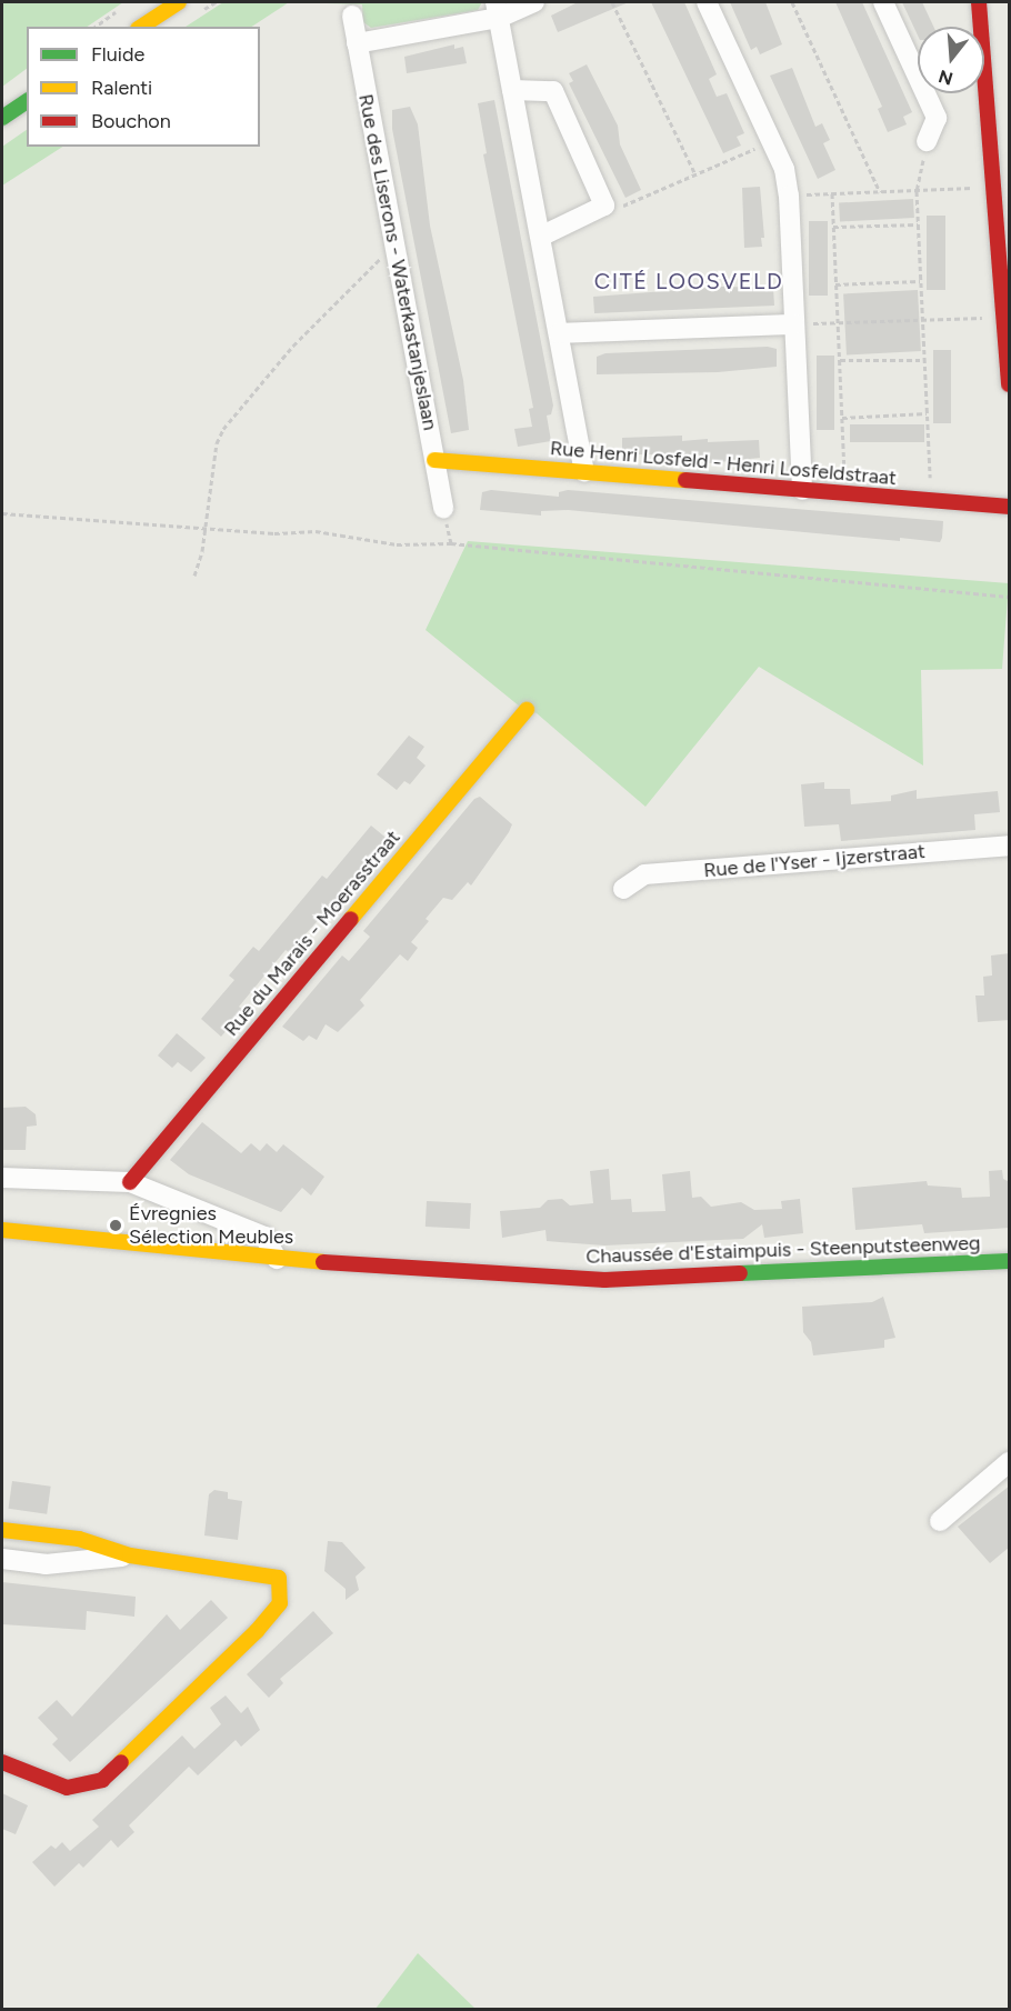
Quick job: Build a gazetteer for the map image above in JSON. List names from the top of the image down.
{
  "streets": {
    "main road": ["Rue Henri Losfeld - Henri Losfeldstraat", "Rue du Marais - Moerasstraat", "Chaussée d'Estaimpuis - Steenputsteenweg"],
    "street": ["Rue des Liserons - Waterkastanjeslaan", "Rue de l'Yser - Ijzerstraat"]
  },
  "crossings": [
    ["Rue des Liserons - Waterkastanjeslaan", "Rue Henri Losfeld - Henri Losfeldstraat"]
  ],
  "districts": ["CITÉ LOOSVELD"],
  "places": ["Évregnies Sélection Meubles"],
  "legend": ["Fluide", "Ralenti", "Bouchon"],
  "north": "bottom"
}
